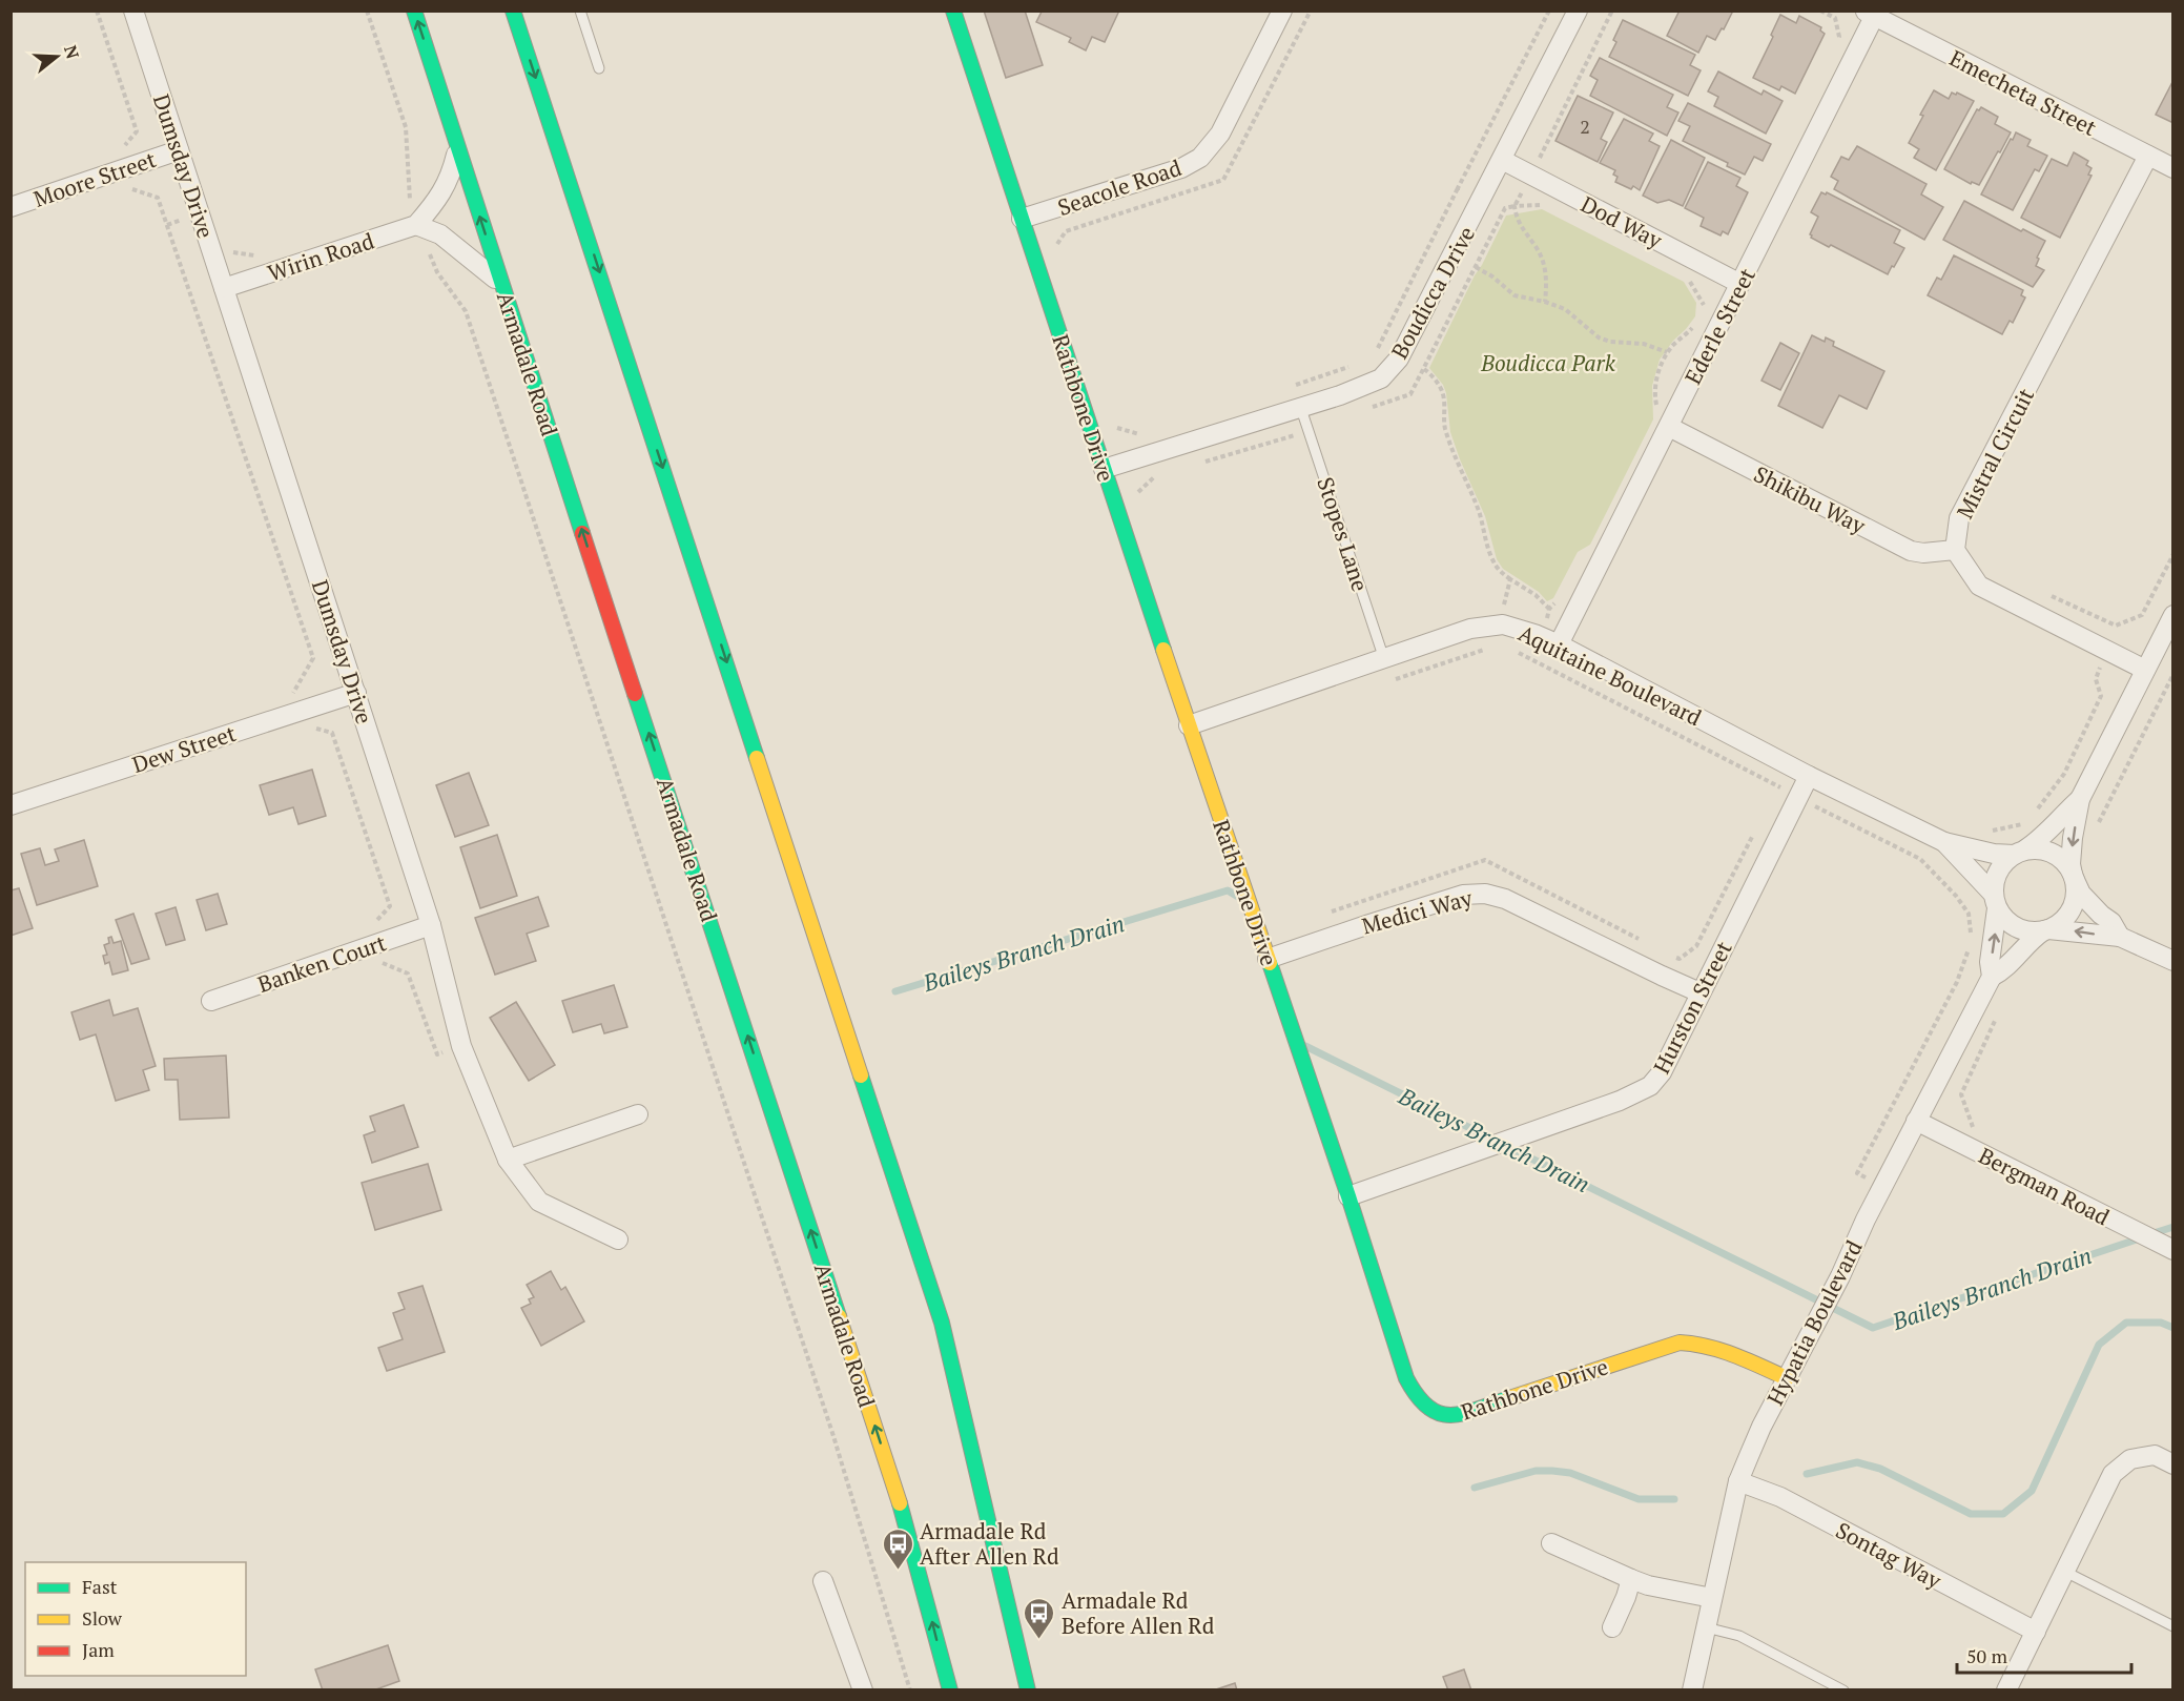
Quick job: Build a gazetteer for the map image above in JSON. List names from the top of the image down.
{
  "streets": {
    "main road": ["Armadale Road", "Rathbone Drive"],
    "street": [
      "Emecheta Street",
      "Dumsday Drive",
      "Moore Street",
      "Seacole Road",
      "Dod Way",
      "Wirin Road",
      "Boudicca Drive",
      "Ederle Street",
      "Mistral Circuit",
      "Shikibu Way",
      "Aquitaine Boulevard",
      "Dew Street",
      "Medici Way",
      "Banken Court",
      "Hurston Street",
      "Bergman Road",
      "Hypatia Boulevard",
      "Sontag Way"
    ],
    "lane": ["Stopes Lane"]
  },
  "crossings": [
    ["Emecheta Street", "Ederle Street"],
    ["Emecheta Street", "Mistral Circuit"],
    ["Dumsday Drive", "Moore Street"],
    ["Dumsday Drive", "Wirin Road"],
    ["Dumsday Drive", "Dew Street"],
    ["Dumsday Drive", "Banken Court"],
    ["Seacole Road", "Rathbone Drive"],
    ["Dod Way", "Boudicca Drive"],
    ["Dod Way", "Ederle Street"],
    ["Boudicca Drive", "Rathbone Drive"],
    ["Boudicca Drive", "Stopes Lane"],
    ["Ederle Street", "Shikibu Way"],
    ["Ederle Street", "Aquitaine Boulevard"],
    ["Rathbone Drive", "Aquitaine Boulevard"],
    ["Rathbone Drive", "Medici Way"],
    ["Rathbone Drive", "Hurston Street"],
    ["Rathbone Drive", "Hypatia Boulevard"],
    ["Mistral Circuit", "Shikibu Way"],
    ["Stopes Lane", "Aquitaine Boulevard"],
    ["Aquitaine Boulevard", "Hurston Street"],
    ["Medici Way", "Hurston Street"],
    ["Bergman Road", "Hypatia Boulevard"],
    ["Hypatia Boulevard", "Sontag Way"]
  ],
  "water": ["Baileys Branch Drain"],
  "parks": ["Boudicca Park"],
  "places": {
    "bus stop": ["Armadale Rd After Allen Rd", "Armadale Rd Before Allen Rd"]
  },
  "house_numbers": ["2"],
  "legend": ["Fast", "Slow", "Jam"],
  "scale_bar": "50 m",
  "north": "right"
}
